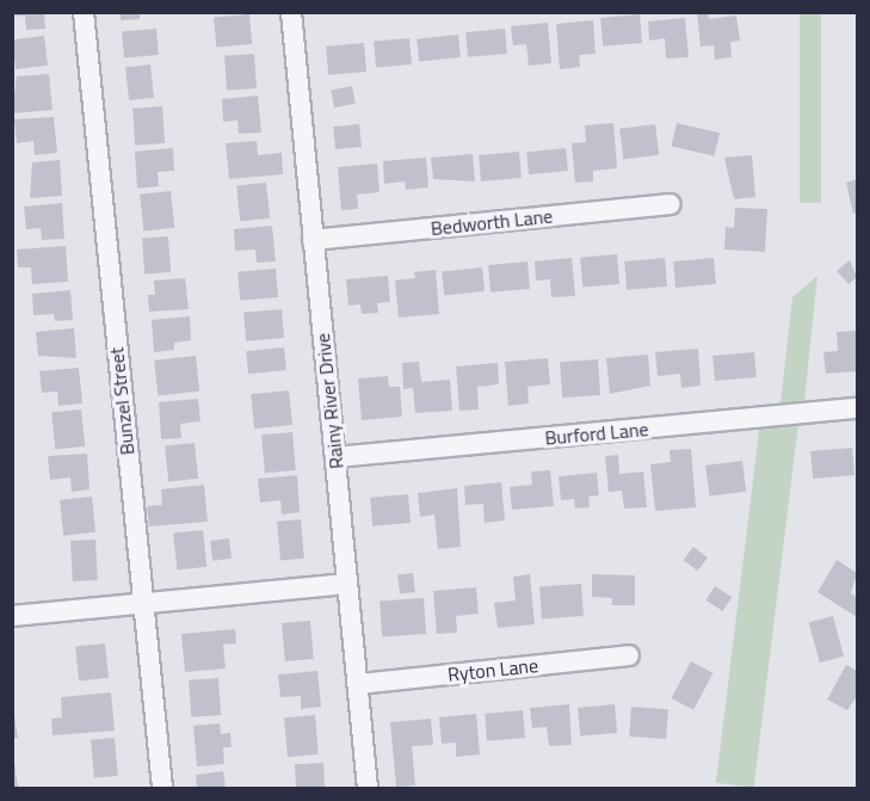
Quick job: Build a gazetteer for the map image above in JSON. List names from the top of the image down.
{
  "streets": {
    "street": [
      "Bedworth Lane",
      "Bunzel Street",
      "Rainy River Drive",
      "Burford Lane",
      "Ryton Lane"
    ]
  },
  "crossings": [
    ["Bedworth Lane", "Rainy River Drive"],
    ["Rainy River Drive", "Burford Lane"],
    ["Rainy River Drive", "Ryton Lane"]
  ]
}
